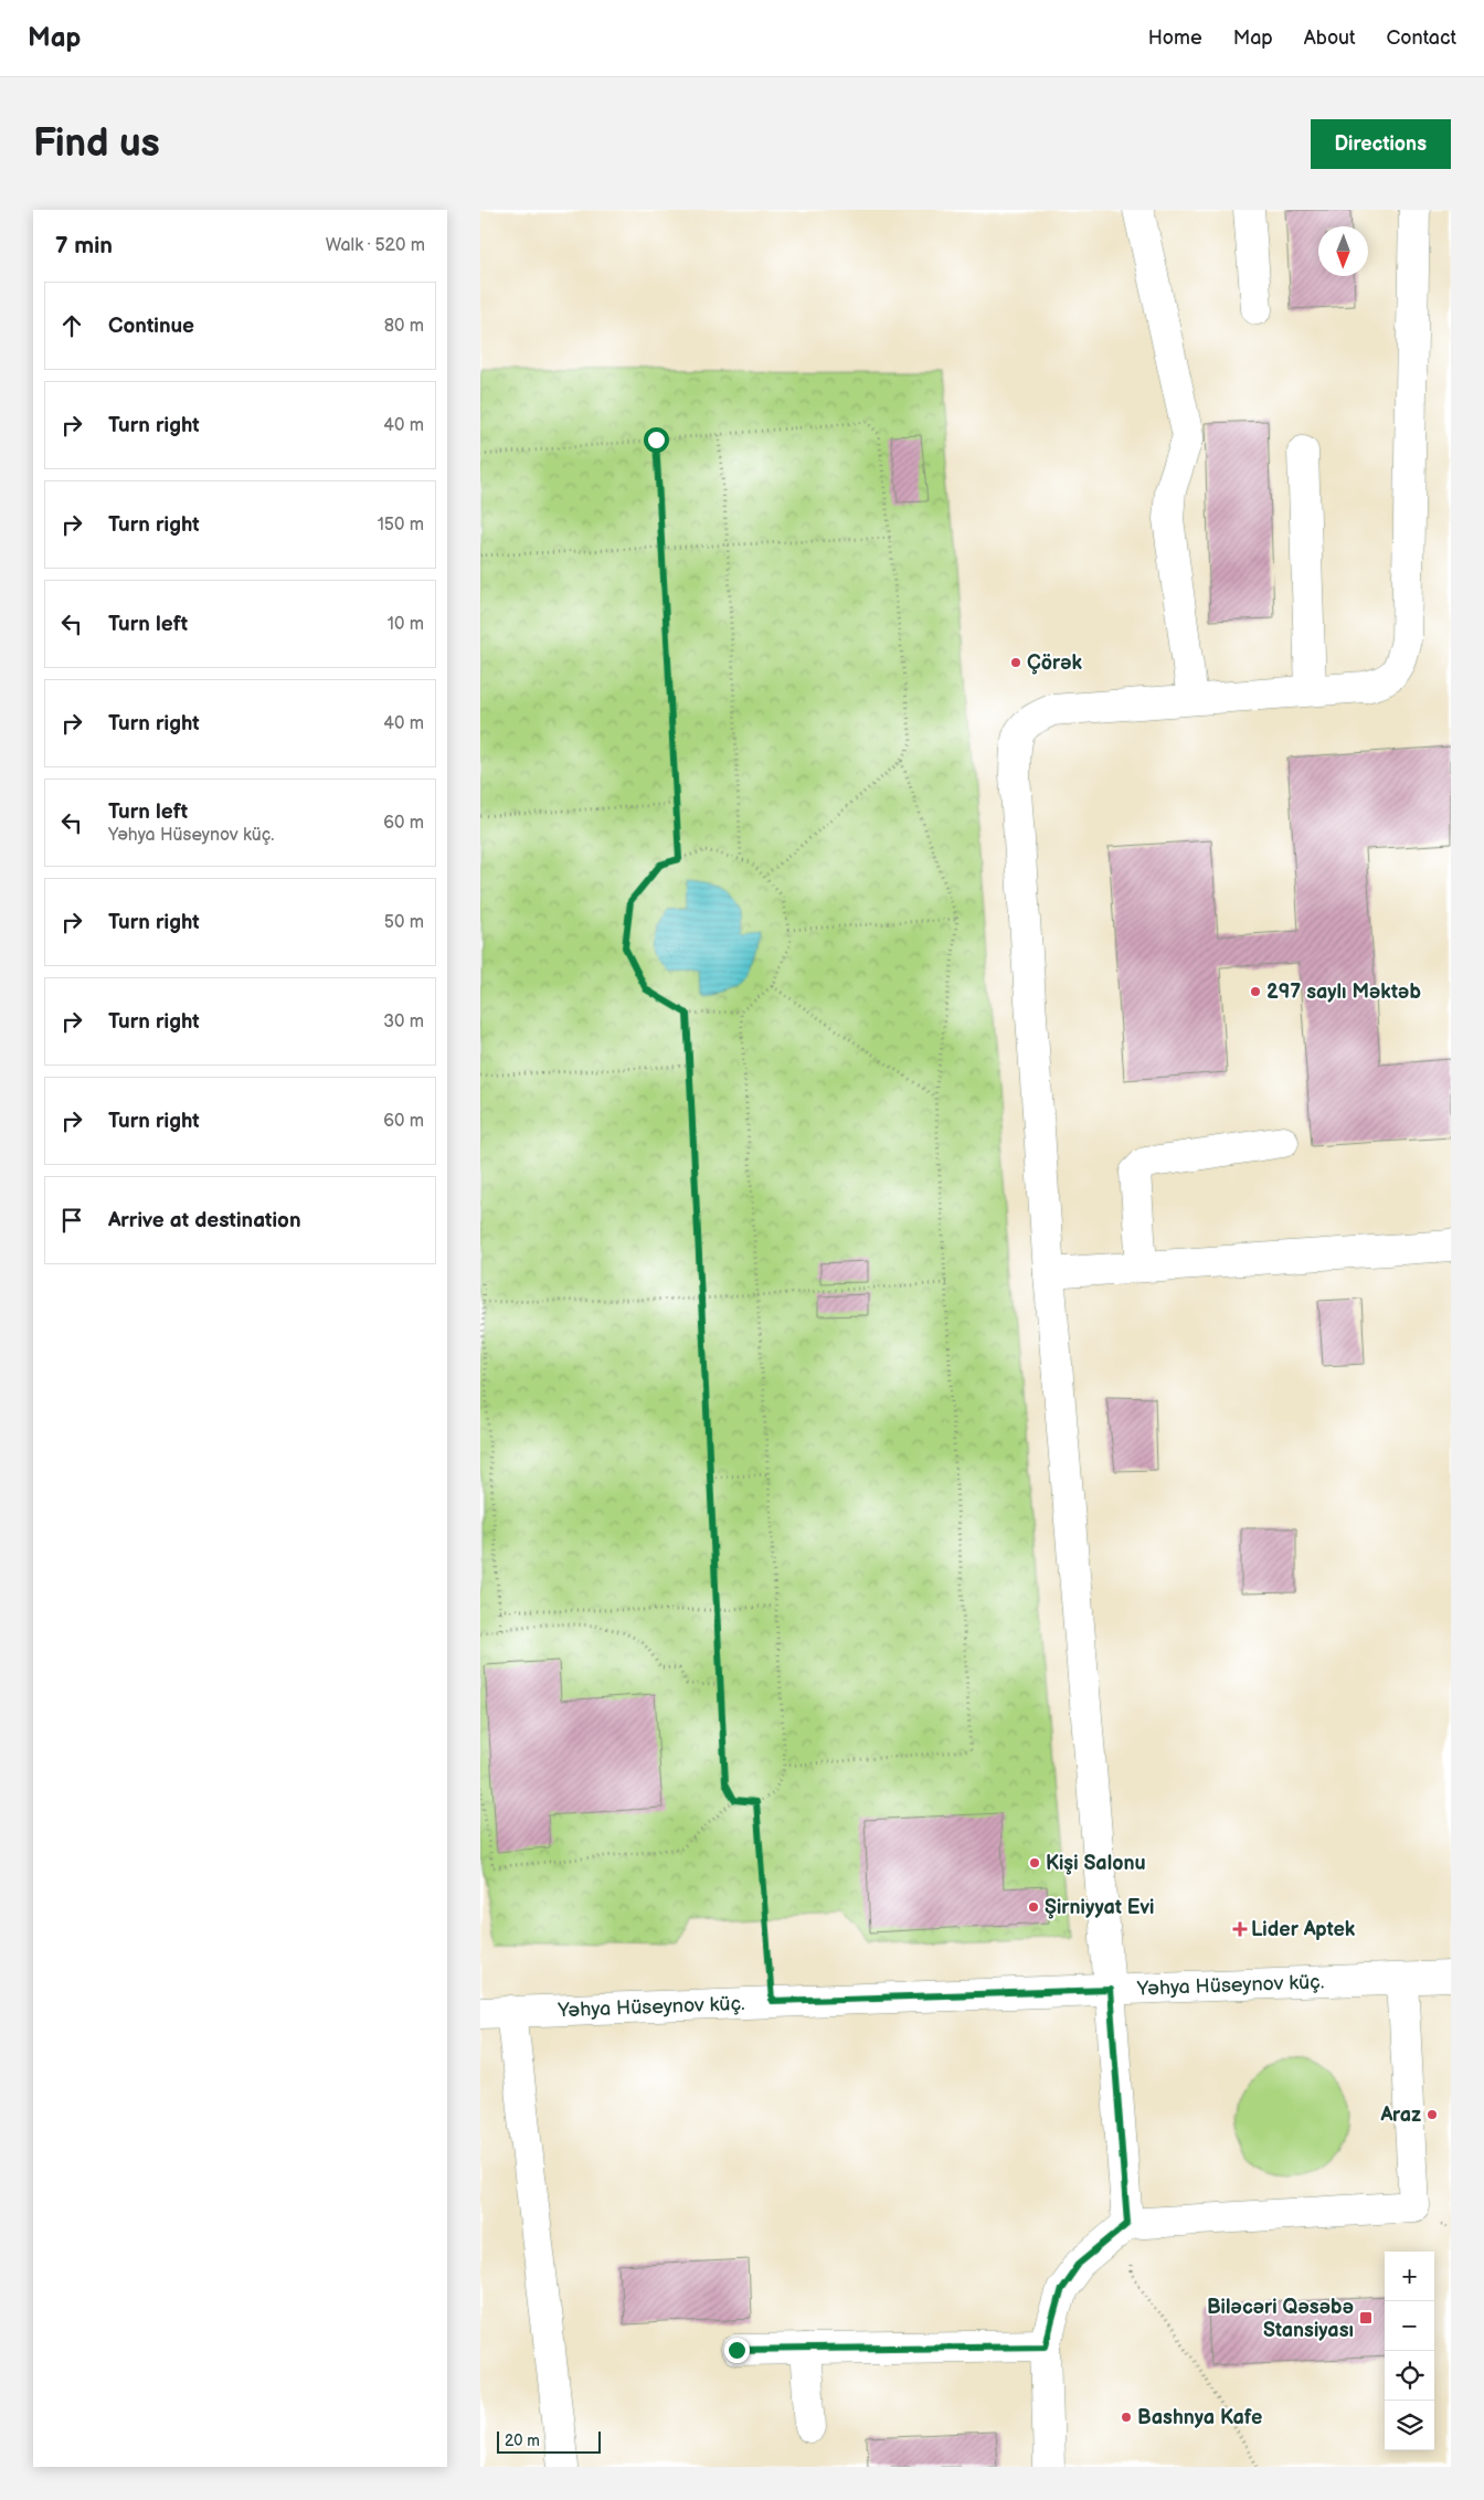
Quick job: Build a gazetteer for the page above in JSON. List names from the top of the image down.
{
  "streets": {
    "street": ["Yəhya Hüseynov küç."]
  },
  "places": {
    "other": [
      "Çörək",
      "297 saylı Məktəb",
      "Kişi Salonu",
      "Şirniyyat Evi",
      "Araz",
      "Bashnya Kafe"
    ],
    "health": ["Lider Aptek"],
    "transit": ["Biləcəri Qəsəbə Stansiyası"]
  },
  "scale_bar": "20 m",
  "north": "bottom",
  "page": {
    "header": "Map",
    "nav": [
      "Home",
      "Map",
      "About",
      "Contact"
    ],
    "buttons": "Directions",
    "title": "Find us",
    "heading": ["7 min", "Walk · 520 m"],
    "list": [
      ["Continue", "80 m"],
      ["Turn right", "40 m"],
      ["Turn right", "150 m"],
      ["Turn left", "10 m"],
      ["Turn right", "40 m"],
      ["Turn left", "Yəhya Hüseynov küç.", "60 m"],
      ["Turn right", "50 m"],
      ["Turn right", "30 m"],
      ["Turn right", "60 m"],
      "Arrive at destination"
    ],
    "map_buttons": ["+", "−"],
    "scale": "20 m"
  }
}
